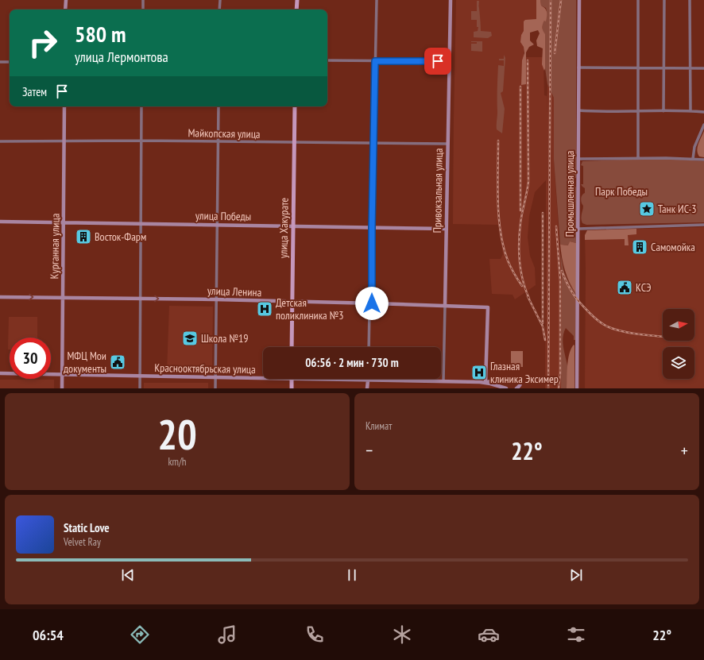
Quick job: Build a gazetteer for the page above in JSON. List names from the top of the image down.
{
  "streets": {
    "main road": ["улица Хакурате"],
    "street": [
      "Майкопская улица",
      "Привокзальная улица",
      "Промышленная улица",
      "улица Победы",
      "Курганная улица",
      "улица Ленина",
      "Краснооктябрьская улица"
    ]
  },
  "crossings": [
    ["Майкопская улица", "Привокзальная улица"],
    ["Майкопская улица", "улица Хакурате"],
    ["Майкопская улица", "Курганная улица"],
    ["Привокзальная улица", "улица Победы"],
    ["Привокзальная улица", "улица Ленина"],
    ["Привокзальная улица", "Краснооктябрьская улица"],
    ["улица Победы", "улица Хакурате"],
    ["улица Победы", "Курганная улица"],
    ["улица Хакурате", "улица Ленина"],
    ["Курганная улица", "улица Ленина"],
    ["Курганная улица", "Краснооктябрьская улица"],
    ["улица Ленина", "Краснооктябрьская улица"]
  ],
  "parks": ["Парк Победы"],
  "places": {
    "place": ["Танк ИС-3"],
    "building": ["Восток-Фарм", "Самомойка"],
    "public building": ["КСЭ", "МФЦ Мои документы"],
    "hospital": ["Детская поликлиника №3", "Глазная клиника Эксимер"],
    "school or university": ["Школа №19"]
  },
  "north": "right",
  "page": {
    "turn": ["580 m", "улица Лермонтова"],
    "then": "Затем",
    "limit": "30",
    "trip": "06:56 · 2 мин · 730 m",
    "tile": [
      ["20", "km/h"],
      "Климат"
    ],
    "heat": ["−", "22°", "+"],
    "song": ["Static Love", "Velvet Ray"],
    "tabs": ["06:54", "22°"]
  }
}
